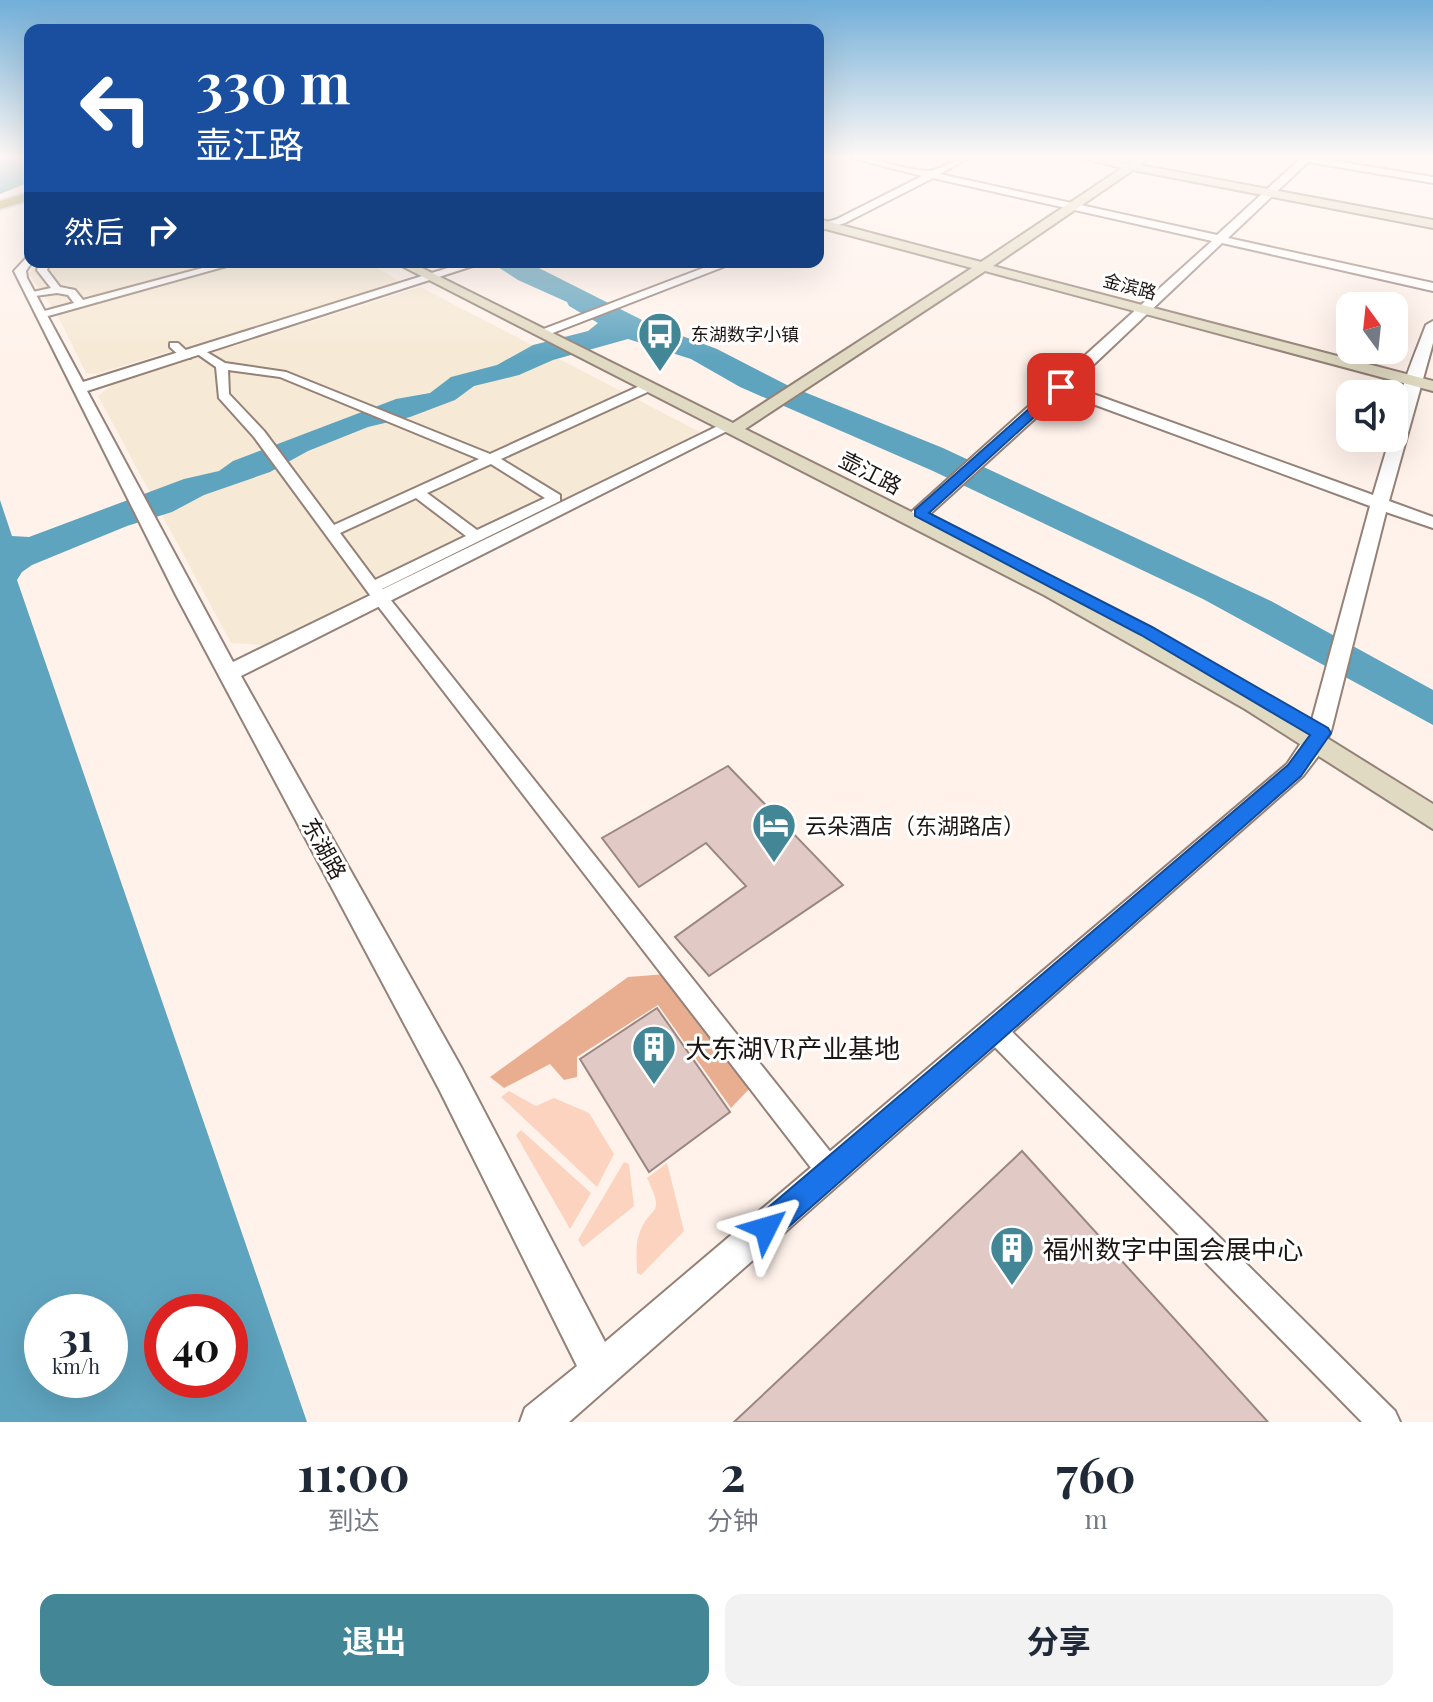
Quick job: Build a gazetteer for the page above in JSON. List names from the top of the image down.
{
  "streets": {
    "main road": ["金滨路", "壶江路"],
    "street": ["东湖路"]
  },
  "places": {
    "bus stop": ["东湖数字小镇"],
    "hotel": ["云朵酒店（东湖路店）"],
    "building": ["大东湖VR产业基地", "福州数字中国会展中心"]
  },
  "north": "top",
  "page": {
    "turn": ["330 m", "壶江路"],
    "then": "然后",
    "speed": "31 km/h",
    "limit": "40",
    "eta": [
      "11:00",
      "到达",
      "2",
      "分钟",
      "760",
      "m"
    ],
    "buttons": ["退出", "分享"]
  }
}
